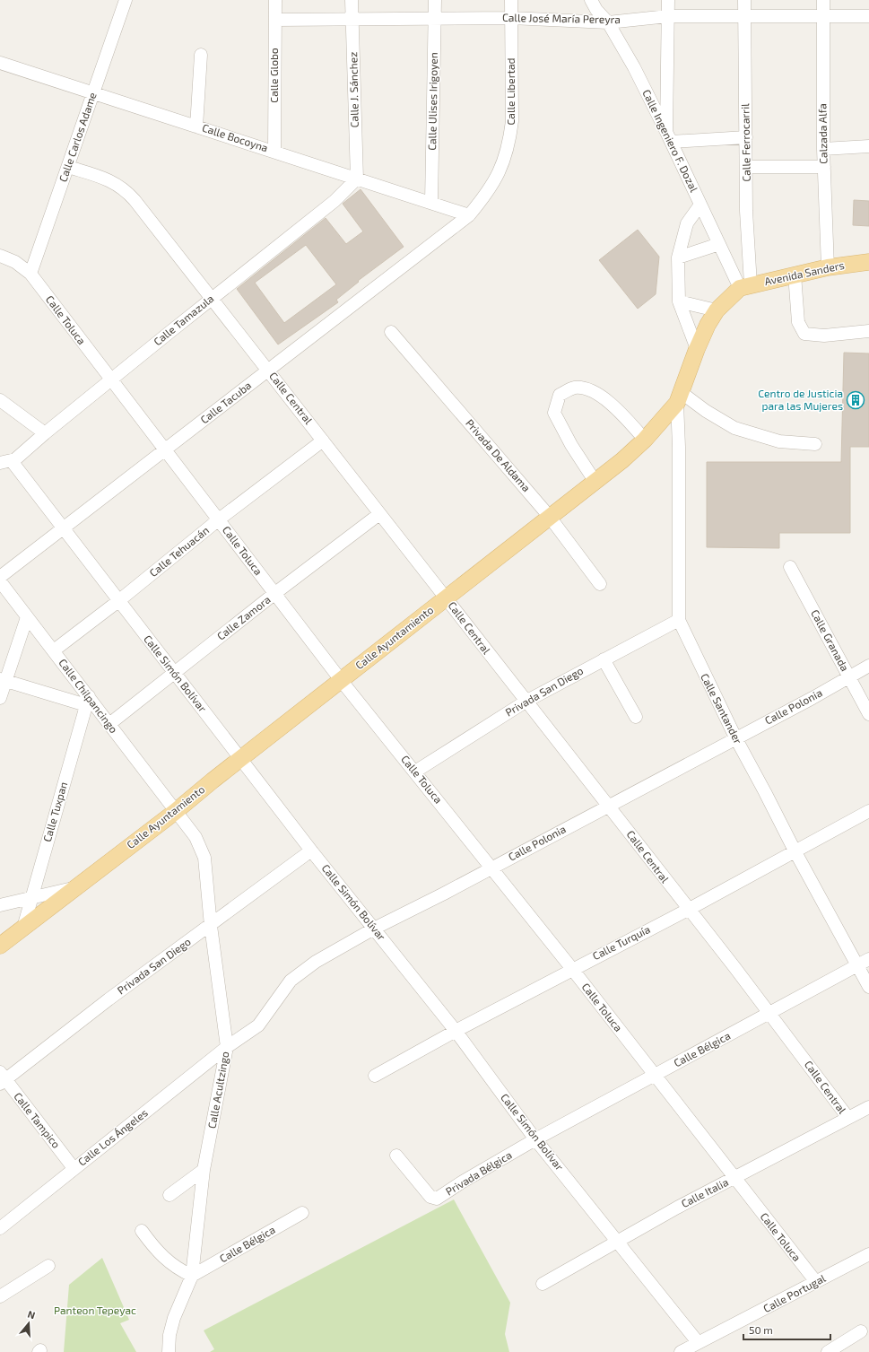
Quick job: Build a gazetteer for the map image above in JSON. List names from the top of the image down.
{
  "streets": {
    "main road": ["Avenida Sanders", "Calle Ayuntamiento"],
    "street": [
      "Calle José María Pereyra",
      "Calle Globo",
      "Calle J. Sánchez",
      "Calle Libertad",
      "Calle Ulises Irigoyen",
      "Calzada Alfa",
      "Calle Carlos Adame",
      "Calle Bocoyna",
      "Calle Ingeniero F. Dozal",
      "Calle Ferrocarril",
      "Calle Toluca",
      "Calle Tamazula",
      "Calle Central",
      "Calle Tacuba",
      "Privada De Aldama",
      "Calle Tehuacán",
      "Calle Zamora",
      "Calle Granada",
      "Calle Simón Bolívar",
      "Privada San Diego",
      "Calle Chilpancingo",
      "Calle Polonia",
      "Calle Santander",
      "Calle Tuxpan",
      "Calle Turquía",
      "Calle Bélgica",
      "Calle Acultzingo",
      "Calle Tampico",
      "Calle Los Ángeles",
      "Privada Bélgica",
      "Calle Italia",
      "Calle Portugal"
    ]
  },
  "crossings": [
    ["Calle José María Pereyra", "Calle Globo"],
    ["Calle José María Pereyra", "Calle J. Sánchez"],
    ["Calle José María Pereyra", "Calle Libertad"],
    ["Calle José María Pereyra", "Calle Ulises Irigoyen"],
    ["Calle José María Pereyra", "Calzada Alfa"],
    ["Calle José María Pereyra", "Calle Ingeniero F. Dozal"],
    ["Calle José María Pereyra", "Calle Ferrocarril"],
    ["Calle Globo", "Calle Bocoyna"],
    ["Calle J. Sánchez", "Calle Bocoyna"],
    ["Calle J. Sánchez", "Calle Tamazula"],
    ["Calle Libertad", "Calle Bocoyna"],
    ["Calle Libertad", "Calle Tacuba"],
    ["Calle Ulises Irigoyen", "Calle Bocoyna"],
    ["Calzada Alfa", "Avenida Sanders"],
    ["Calle Carlos Adame", "Calle Bocoyna"],
    ["Calle Carlos Adame", "Calle Toluca"],
    ["Calle Carlos Adame", "Calle Central"],
    ["Calle Bocoyna", "Calle Tamazula"],
    ["Calle Bocoyna", "Calle Tacuba"],
    ["Calle Ingeniero F. Dozal", "Calle Ferrocarril"],
    ["Calle Ingeniero F. Dozal", "Avenida Sanders"],
    ["Calle Ingeniero F. Dozal", "Calle Ayuntamiento"],
    ["Calle Ferrocarril", "Avenida Sanders"],
    ["Calle Ferrocarril", "Calle Ayuntamiento"],
    ["Avenida Sanders", "Calle Ayuntamiento"],
    ["Calle Toluca", "Calle Tamazula"],
    ["Calle Toluca", "Calle Tacuba"],
    ["Calle Toluca", "Calle Tehuacán"],
    ["Calle Toluca", "Calle Zamora"],
    ["Calle Toluca", "Calle Ayuntamiento"],
    ["Calle Toluca", "Privada San Diego"],
    ["Calle Toluca", "Calle Polonia"],
    ["Calle Toluca", "Calle Turquía"],
    ["Calle Toluca", "Calle Bélgica"],
    ["Calle Toluca", "Calle Italia"],
    ["Calle Toluca", "Calle Portugal"],
    ["Calle Tamazula", "Calle Central"],
    ["Calle Tamazula", "Calle Simón Bolívar"],
    ["Calle Central", "Calle Tacuba"],
    ["Calle Central", "Calle Tehuacán"],
    ["Calle Central", "Calle Zamora"],
    ["Calle Central", "Calle Ayuntamiento"],
    ["Calle Central", "Privada San Diego"],
    ["Calle Central", "Calle Polonia"],
    ["Calle Central", "Calle Turquía"],
    ["Calle Central", "Calle Bélgica"],
    ["Calle Central", "Calle Italia"],
    ["Calle Tacuba", "Calle Simón Bolívar"],
    ["Privada De Aldama", "Calle Ayuntamiento"],
    ["Calle Tehuacán", "Calle Simón Bolívar"],
    ["Calle Tehuacán", "Calle Chilpancingo"],
    ["Calle Zamora", "Calle Simón Bolívar"],
    ["Calle Zamora", "Calle Chilpancingo"],
    ["Calle Ayuntamiento", "Calle Simón Bolívar"],
    ["Calle Ayuntamiento", "Calle Chilpancingo"],
    ["Calle Ayuntamiento", "Calle Santander"],
    ["Calle Ayuntamiento", "Calle Tuxpan"],
    ["Calle Ayuntamiento", "Calle Acultzingo"],
    ["Calle Granada", "Calle Polonia"],
    ["Calle Simón Bolívar", "Privada San Diego"],
    ["Calle Simón Bolívar", "Calle Polonia"],
    ["Calle Simón Bolívar", "Calle Turquía"],
    ["Calle Simón Bolívar", "Calle Bélgica"],
    ["Calle Simón Bolívar", "Privada Bélgica"],
    ["Calle Simón Bolívar", "Calle Italia"],
    ["Calle Simón Bolívar", "Calle Portugal"],
    ["Privada San Diego", "Calle Santander"],
    ["Privada San Diego", "Calle Acultzingo"],
    ["Privada San Diego", "Calle Tampico"],
    ["Calle Chilpancingo", "Calle Tuxpan"],
    ["Calle Chilpancingo", "Calle Acultzingo"],
    ["Calle Polonia", "Calle Santander"],
    ["Calle Polonia", "Calle Acultzingo"],
    ["Calle Polonia", "Calle Los Ángeles"],
    ["Calle Santander", "Calle Turquía"],
    ["Calle Santander", "Calle Bélgica"],
    ["Calle Bélgica", "Calle Acultzingo"],
    ["Calle Bélgica", "Privada Bélgica"],
    ["Calle Acultzingo", "Calle Los Ángeles"],
    ["Calle Tampico", "Calle Los Ángeles"]
  ],
  "parks": ["Panteon Tepeyac"],
  "places": {
    "building": ["Centro de Justicia para las Mujeres"]
  },
  "scale_bar": "50 m",
  "north": "top"
}
